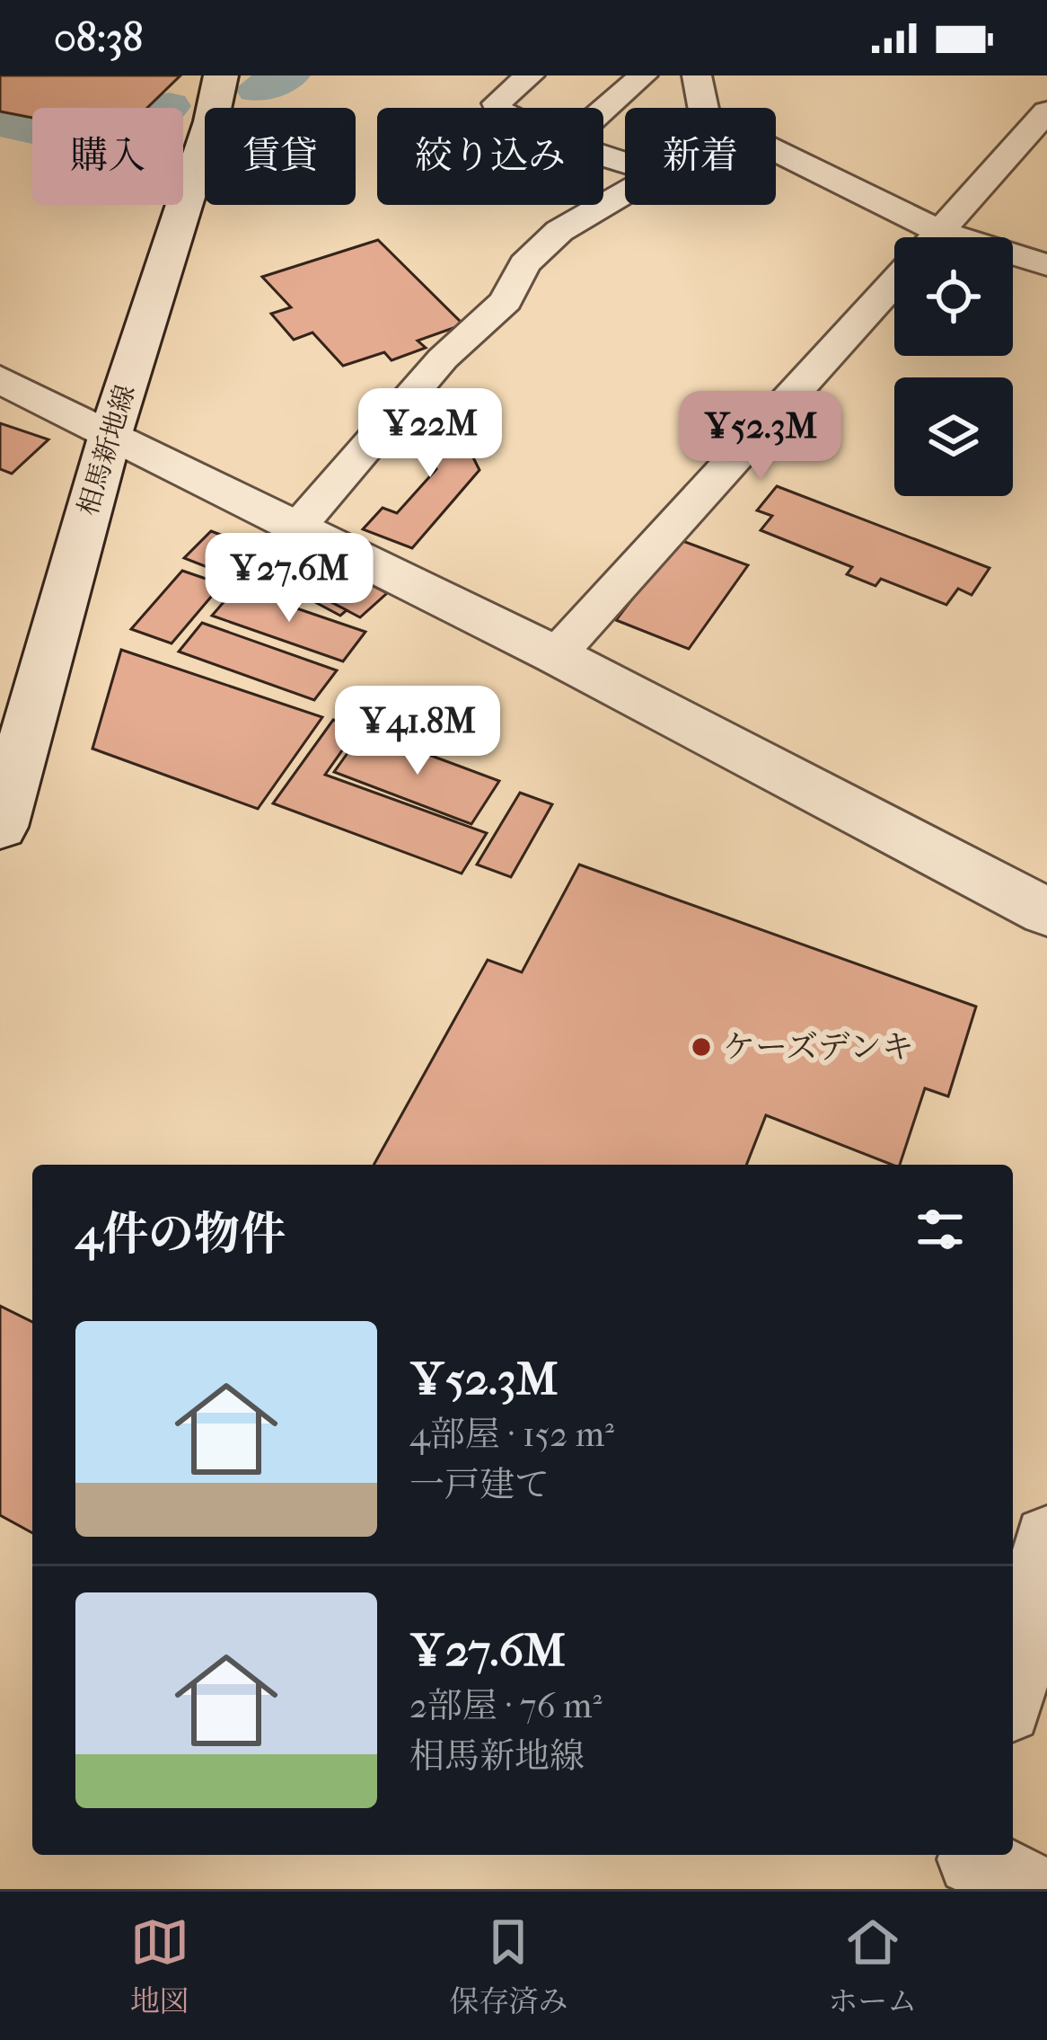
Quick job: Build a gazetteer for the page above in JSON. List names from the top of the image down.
{
  "streets": {
    "main road": ["相馬新地線"]
  },
  "places": ["ケーズデンキ"],
  "page": {
    "status": "08:38",
    "chip": [
      "購入",
      "賃貸",
      "絞り込み",
      "新着"
    ],
    "price": [
      "¥22M",
      "¥52.3M",
      "¥27.6M",
      "¥41.8M"
    ],
    "heading": "4件の物件",
    "list": [
      {
        "name": "¥52.3M",
        "note": "4部屋 · 152 m² · 一戸建て"
      },
      {
        "name": "¥27.6M",
        "note": "2部屋 · 76 m² · 相馬新地線"
      }
    ],
    "tabs": ["地図", "保存済み", "ホーム"]
  }
}
